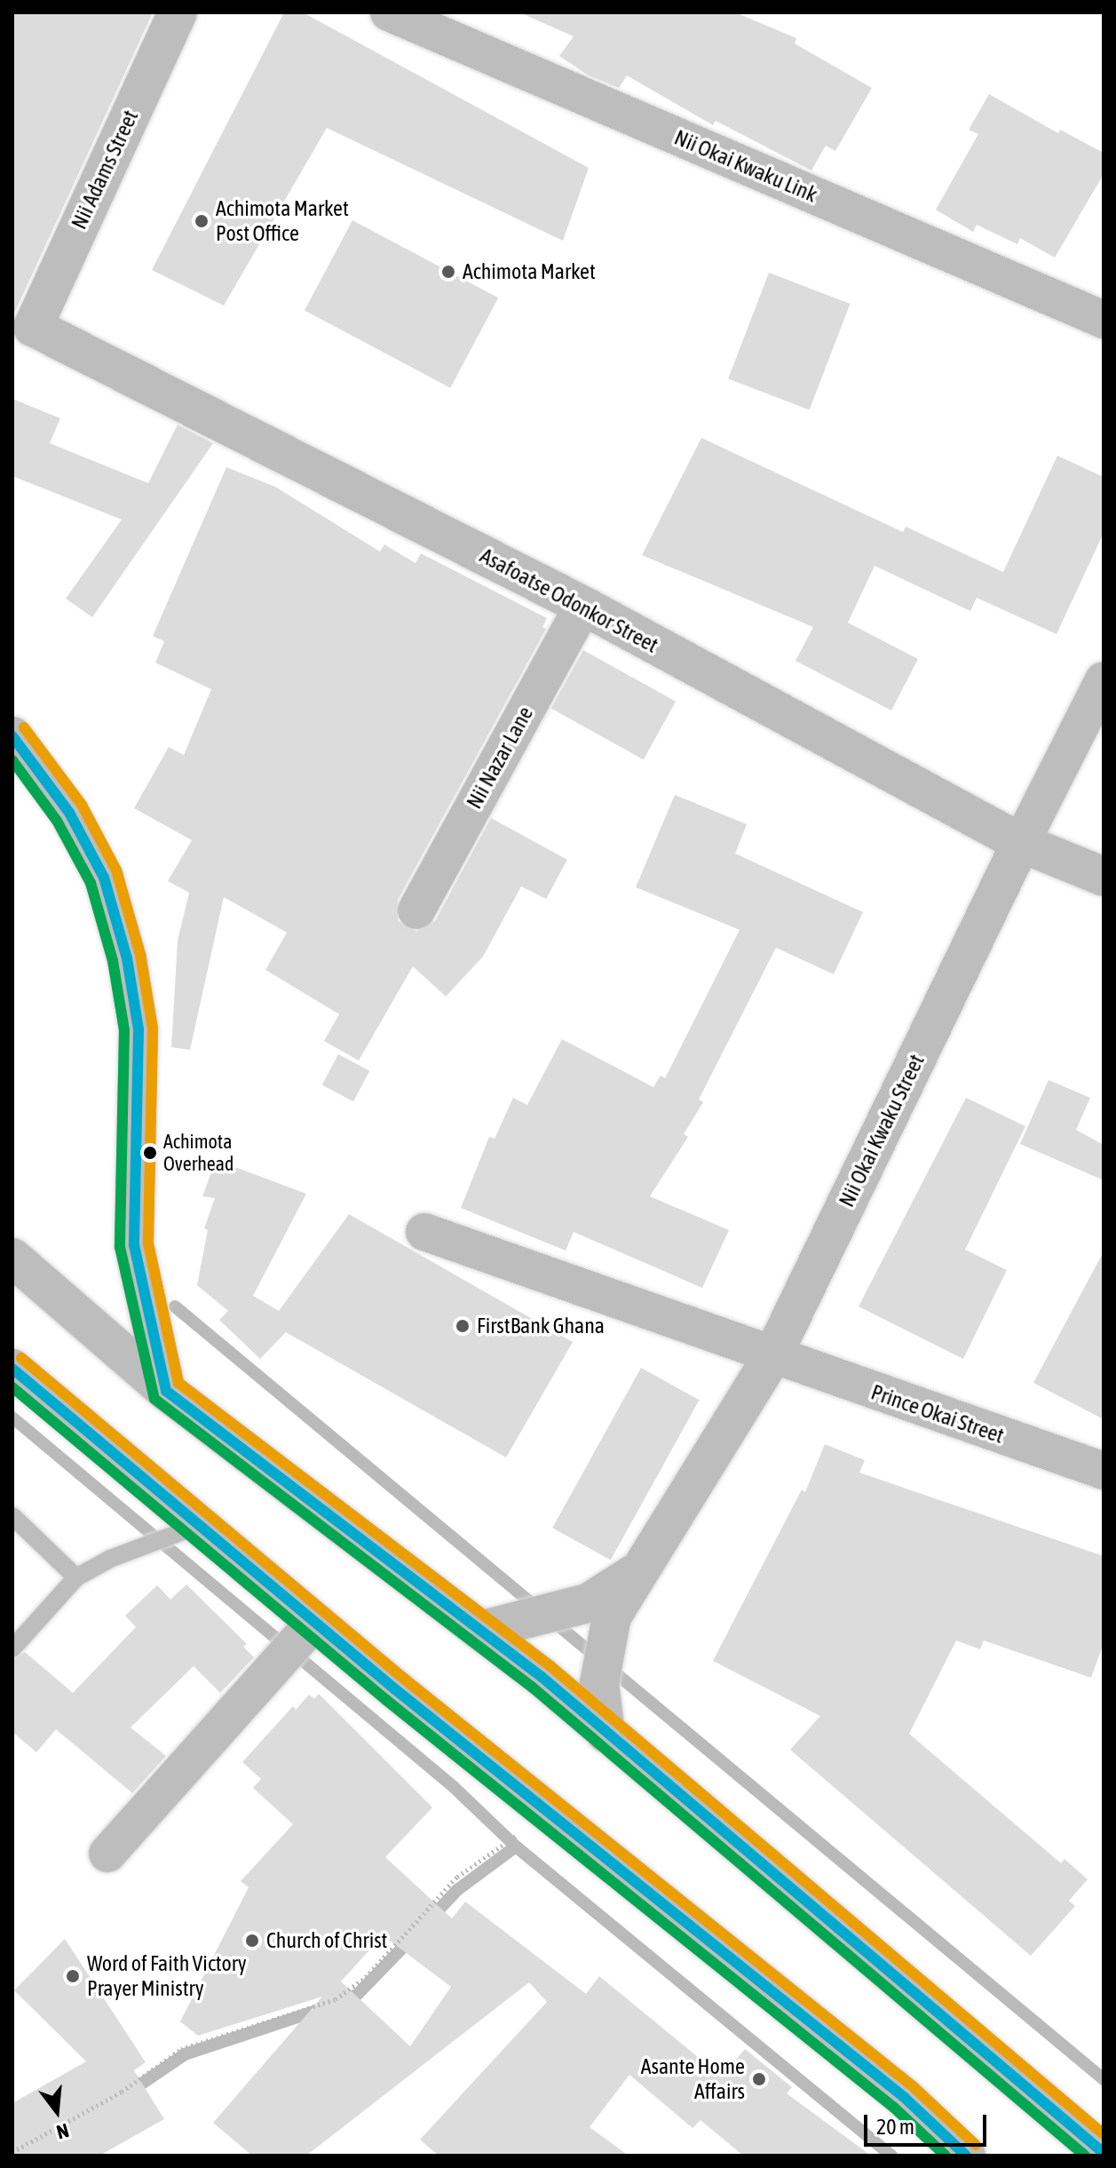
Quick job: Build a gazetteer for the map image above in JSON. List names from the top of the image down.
{
  "streets": {
    "main road": ["Nii Adams Street", "Asafoatse Odonkor Street", "Nii Okai Kwaku Street"],
    "street": ["Nii Okai Kwaku Link", "Nii Nazar Lane", "Prince Okai Street"]
  },
  "crossings": [
    ["Nii Adams Street", "Asafoatse Odonkor Street"],
    ["Asafoatse Odonkor Street", "Nii Nazar Lane"],
    ["Asafoatse Odonkor Street", "Nii Okai Kwaku Street"],
    ["Nii Okai Kwaku Street", "Prince Okai Street"]
  ],
  "places": [
    "Achimota Market Post Office",
    "Achimota Market",
    "Achimota Overhead",
    "FirstBank Ghana",
    "Church of Christ",
    "Word of Faith Victory Prayer Ministry",
    "Asante Home Affairs"
  ],
  "scale_bar": "20 m",
  "north": "bottom"
}
